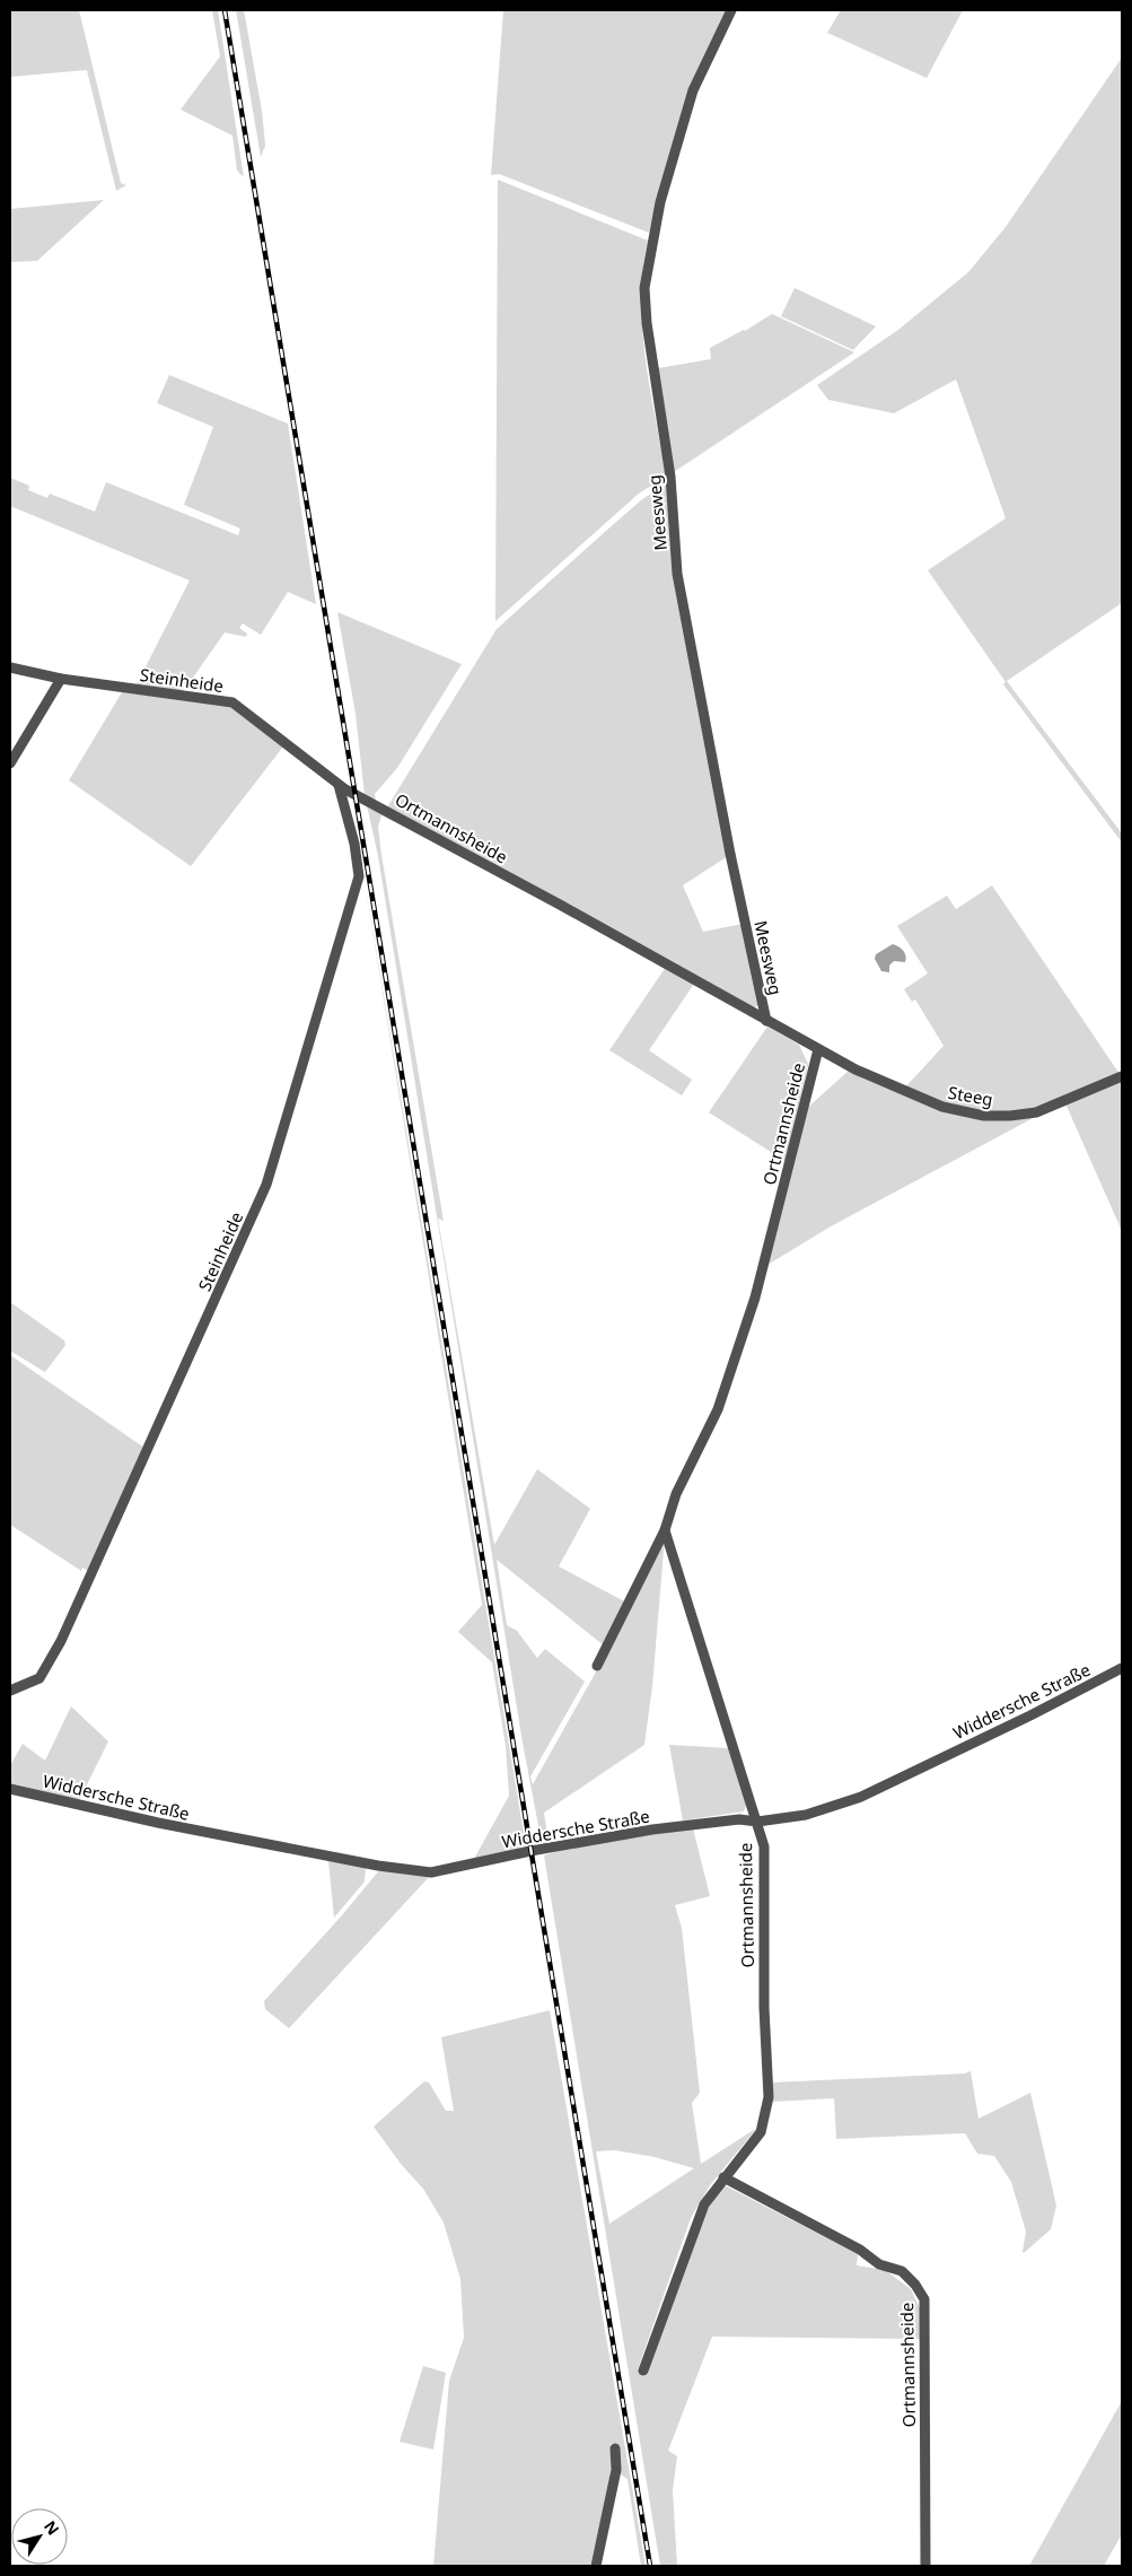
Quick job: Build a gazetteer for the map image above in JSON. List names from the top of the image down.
{
  "streets": {
    "street": [
      "Meesweg",
      "Steinheide",
      "Ortmannsheide",
      "Steeg",
      "Widdersche Straße"
    ]
  },
  "crossings": [
    ["Meesweg", "Ortmannsheide"],
    ["Steinheide", "Ortmannsheide"],
    ["Ortmannsheide", "Steeg"],
    ["Ortmannsheide", "Widdersche Straße"]
  ],
  "north": "top right"
}
